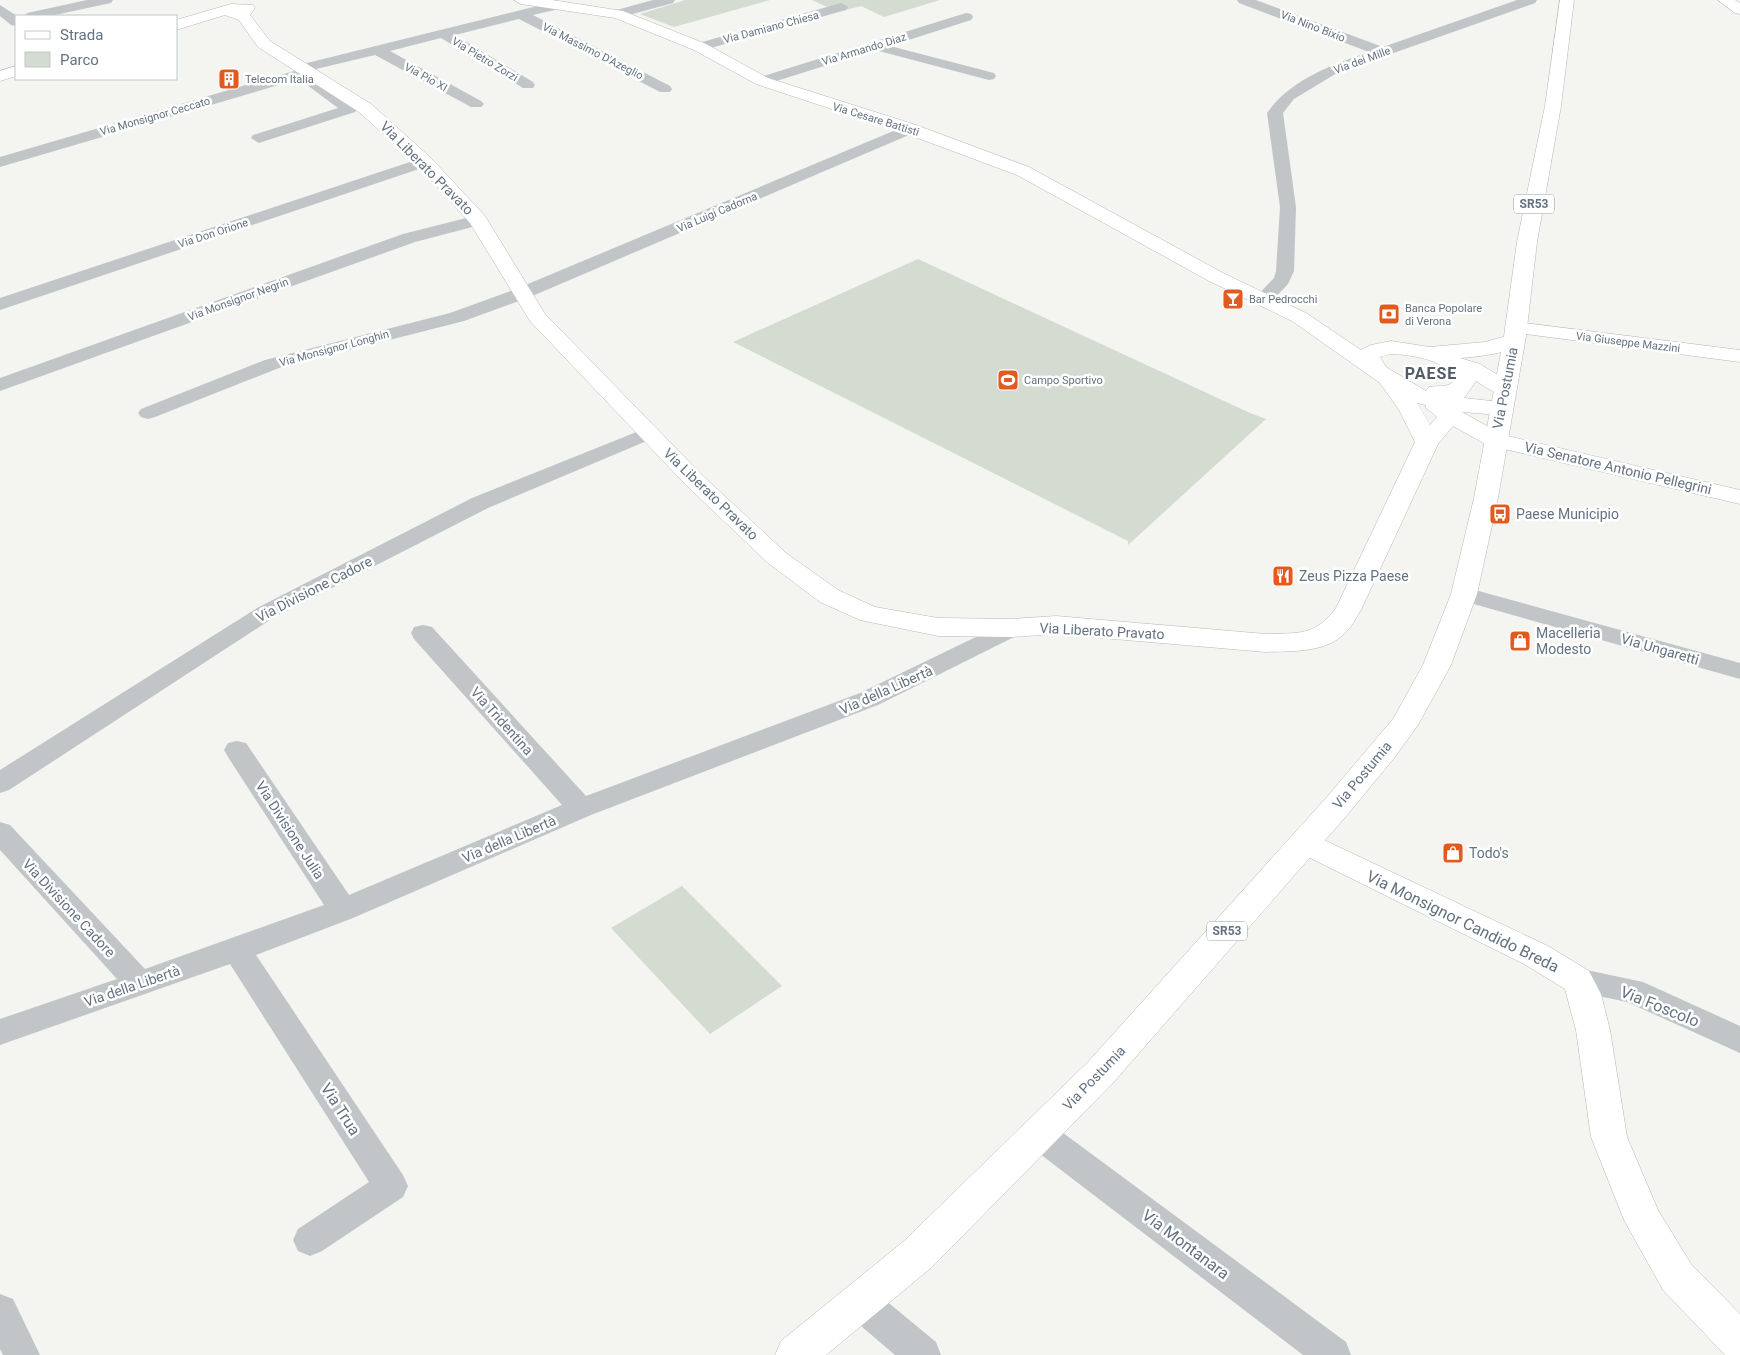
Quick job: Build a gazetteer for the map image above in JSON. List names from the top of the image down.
{
  "streets": {
    "street": [
      "Via Nino Bixio",
      "Via Damiano Chiesa",
      "Via Armando Diaz",
      "Via Massimo D'Azeglio",
      "Via Pietro Zorzi",
      "Via dei Mille",
      "Via Pio XI",
      "Via Monsignor Ceccato",
      "Via Cesare Battisti",
      "Via Liberato Pravato",
      "SR53",
      "Via Luigi Cadorna",
      "Via Don Orione",
      "Via Monsignor Negrin",
      "Via Giuseppe Mazzini",
      "Via Monsignor Longhin",
      "Via Postumia",
      "Via Senatore Antonio Pellegrini",
      "Via Divisione Cadore",
      "Via Ungaretti",
      "Via della Libertà",
      "Via Tridentina",
      "Via Divisione Julia",
      "Via Monsignor Candido Breda",
      "Via Foscolo",
      "Via Trua",
      "Via Montanara"
    ]
  },
  "crossings": [
    ["Via Nino Bixio", "Via dei Mille"],
    ["Via Damiano Chiesa", "Via Cesare Battisti"],
    ["Via Armando Diaz", "Via Cesare Battisti"],
    ["Via Massimo D'Azeglio", "Via Monsignor Ceccato"],
    ["Via Massimo D'Azeglio", "Via Cesare Battisti"],
    ["Via Pietro Zorzi", "Via Monsignor Ceccato"],
    ["Via dei Mille", "Via Cesare Battisti"],
    ["Via Pio XI", "Via Monsignor Ceccato"],
    ["Via Monsignor Ceccato", "Via Cesare Battisti"],
    ["Via Monsignor Ceccato", "Via Liberato Pravato"],
    ["Via Cesare Battisti", "Via Luigi Cadorna"],
    ["Via Liberato Pravato", "Via Luigi Cadorna"],
    ["Via Liberato Pravato", "Via Don Orione"],
    ["Via Liberato Pravato", "Via Monsignor Negrin"],
    ["Via Liberato Pravato", "Via Monsignor Longhin"],
    ["Via Liberato Pravato", "Via Divisione Cadore"],
    ["Via Liberato Pravato", "Via della Libertà"],
    ["Via Luigi Cadorna", "Via Monsignor Longhin"],
    ["Via Giuseppe Mazzini", "Via Postumia"],
    ["Via Postumia", "Via Senatore Antonio Pellegrini"],
    ["Via Postumia", "Via Ungaretti"],
    ["Via Postumia", "Via Monsignor Candido Breda"],
    ["Via Postumia", "Via Montanara"],
    ["Via Divisione Cadore", "Via della Libertà"],
    ["Via della Libertà", "Via Tridentina"],
    ["Via della Libertà", "Via Divisione Julia"],
    ["Via della Libertà", "Via Trua"],
    ["Via Monsignor Candido Breda", "Via Foscolo"]
  ],
  "districts": ["PAESE"],
  "places": {
    "building": ["Telecom Italia"],
    "bar": ["Bar Pedrocchi"],
    "bank": ["Banca Popolare di Verona"],
    "sports": ["Campo Sportivo"],
    "bus stop": ["Paese Municipio"],
    "restaurant": ["Zeus Pizza Paese"],
    "shop": ["Macelleria Modesto", "Todo's"]
  },
  "legend": ["Strada", "Parco"]
}
